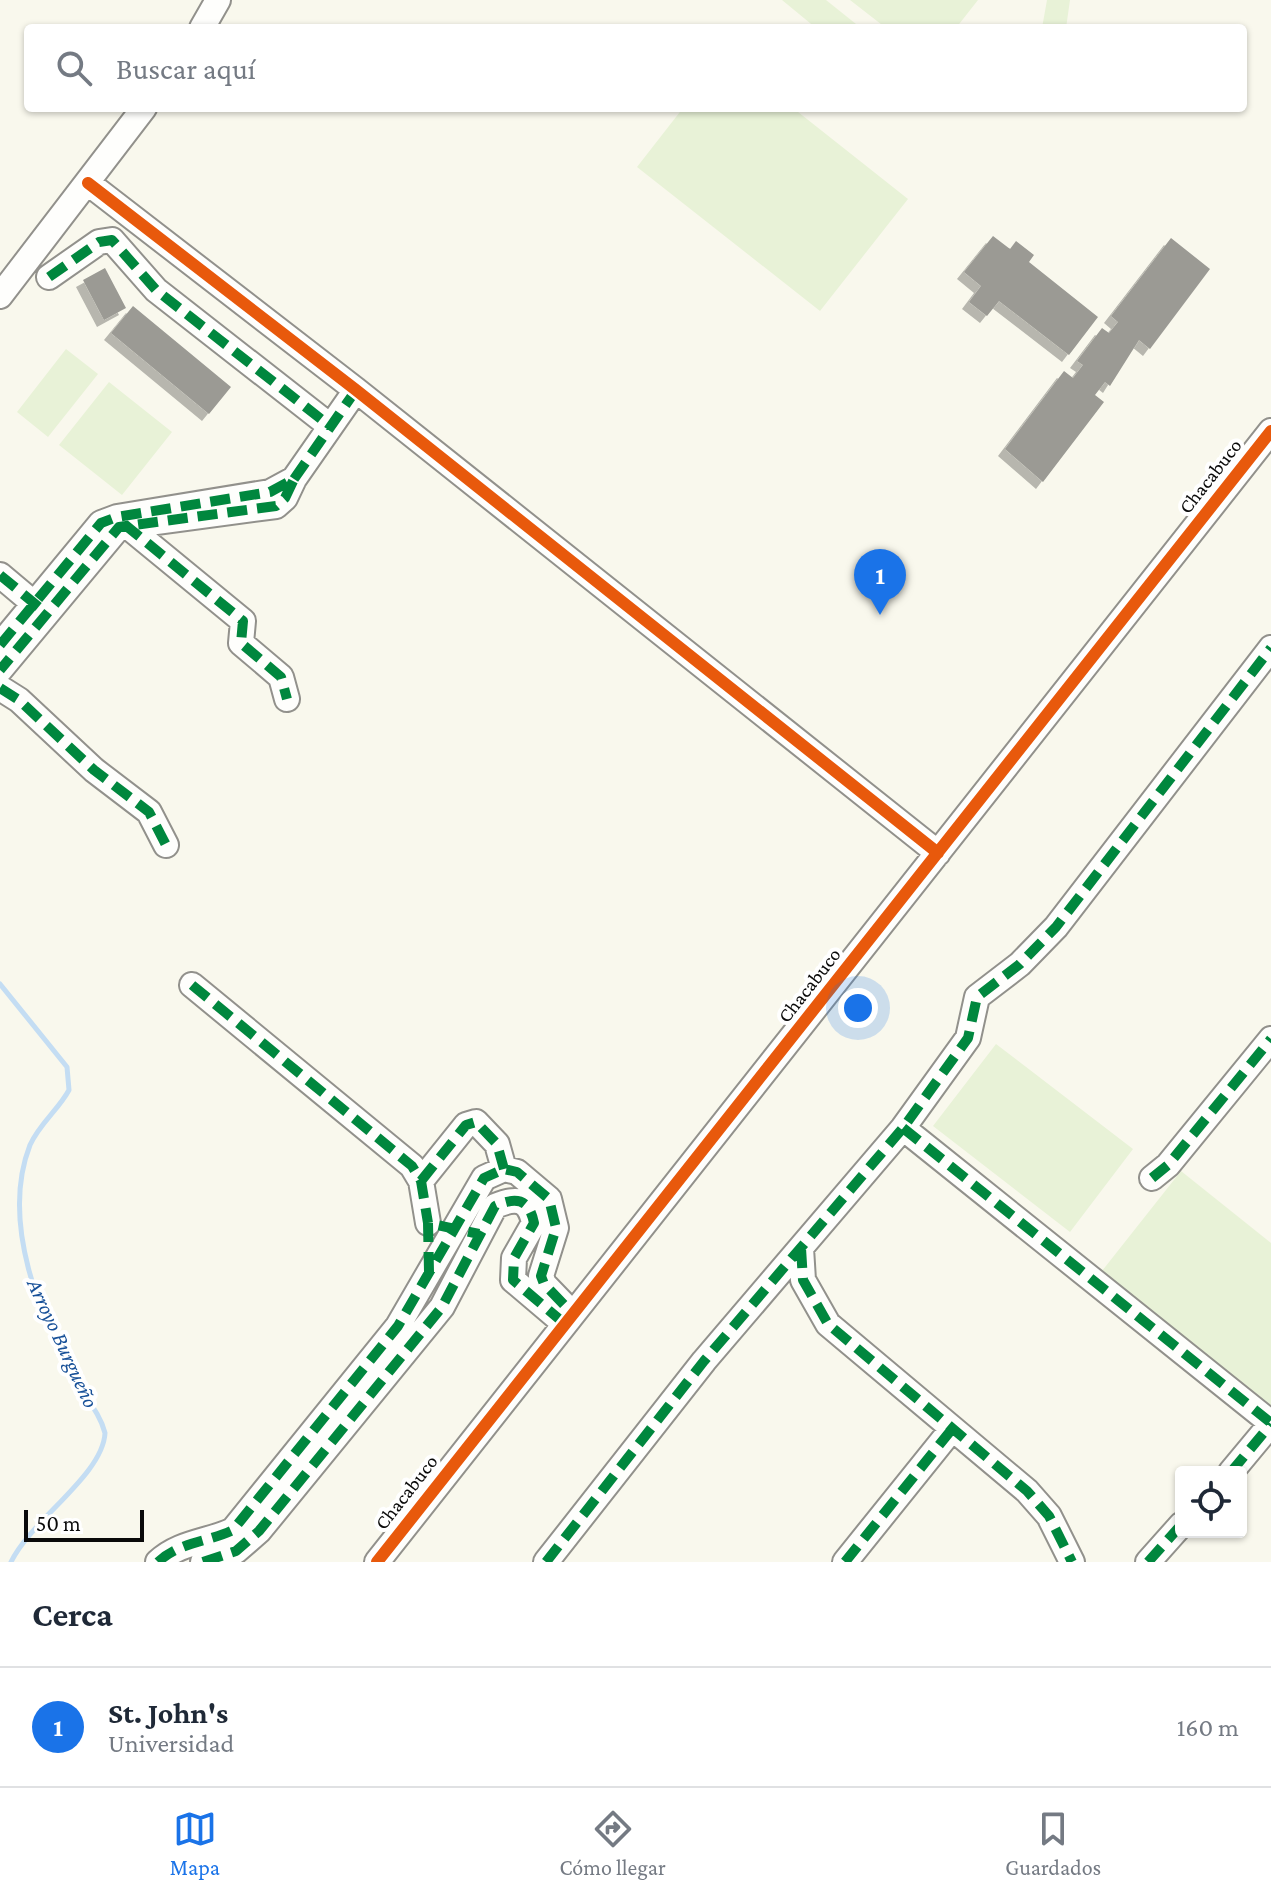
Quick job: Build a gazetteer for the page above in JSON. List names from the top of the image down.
{
  "streets": {
    "street": ["Chacabuco"]
  },
  "water": ["Arroyo Burgueño"],
  "scale_bar": "50 m",
  "page": {
    "search": "Buscar aquí",
    "pins": "1",
    "scale": "50 m",
    "heading": "Cerca",
    "list": [
      {
        "mark": "1",
        "name": "St. John's",
        "note": "Universidad",
        "value": "160 m"
      }
    ],
    "nav": ["Mapa", "Cómo llegar", "Guardados"]
  }
}
